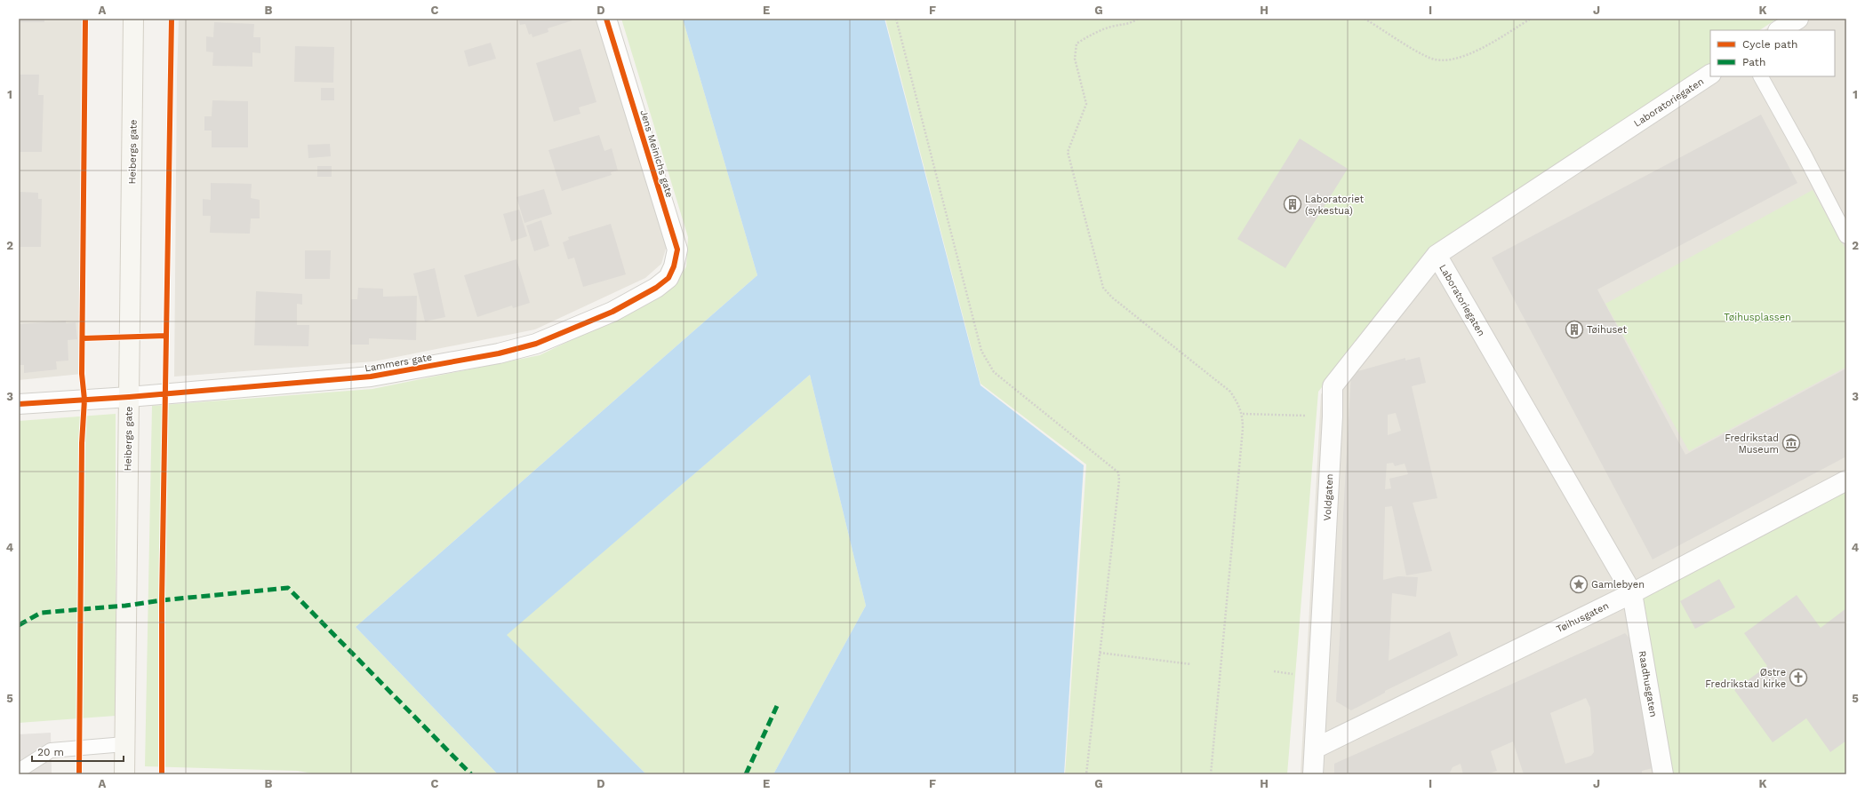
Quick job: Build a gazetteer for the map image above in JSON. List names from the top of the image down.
{
  "streets": {
    "street": [
      "Laboratoriegaten",
      "Heibergs gate",
      "Jens Meinichs gate",
      "Lammers gate",
      "Voldgaten",
      "Tøihusgaten",
      "Raadhusgaten"
    ]
  },
  "crossings": [
    ["Laboratoriegaten", "Voldgaten"],
    ["Laboratoriegaten", "Tøihusgaten"],
    ["Laboratoriegaten", "Raadhusgaten"],
    ["Heibergs gate", "Lammers gate"],
    ["Jens Meinichs gate", "Lammers gate"],
    ["Voldgaten", "Tøihusgaten"],
    ["Tøihusgaten", "Raadhusgaten"]
  ],
  "parks": ["Tøihusplassen"],
  "places": {
    "building": ["Laboratoriet (sykestua)", "Tøihuset"],
    "museum": ["Fredrikstad Museum"],
    "place": ["Gamlebyen"],
    "church": ["Østre Fredrikstad kirke"]
  },
  "legend": ["Cycle path", "Path"],
  "scale_bar": "20 m",
  "grid": {
    "columns": [
      "A",
      "B",
      "C",
      "D",
      "E",
      "F",
      "G",
      "H",
      "I",
      "J",
      "K"
    ],
    "rows": [
      "1",
      "2",
      "3",
      "4",
      "5"
    ]
  }
}
